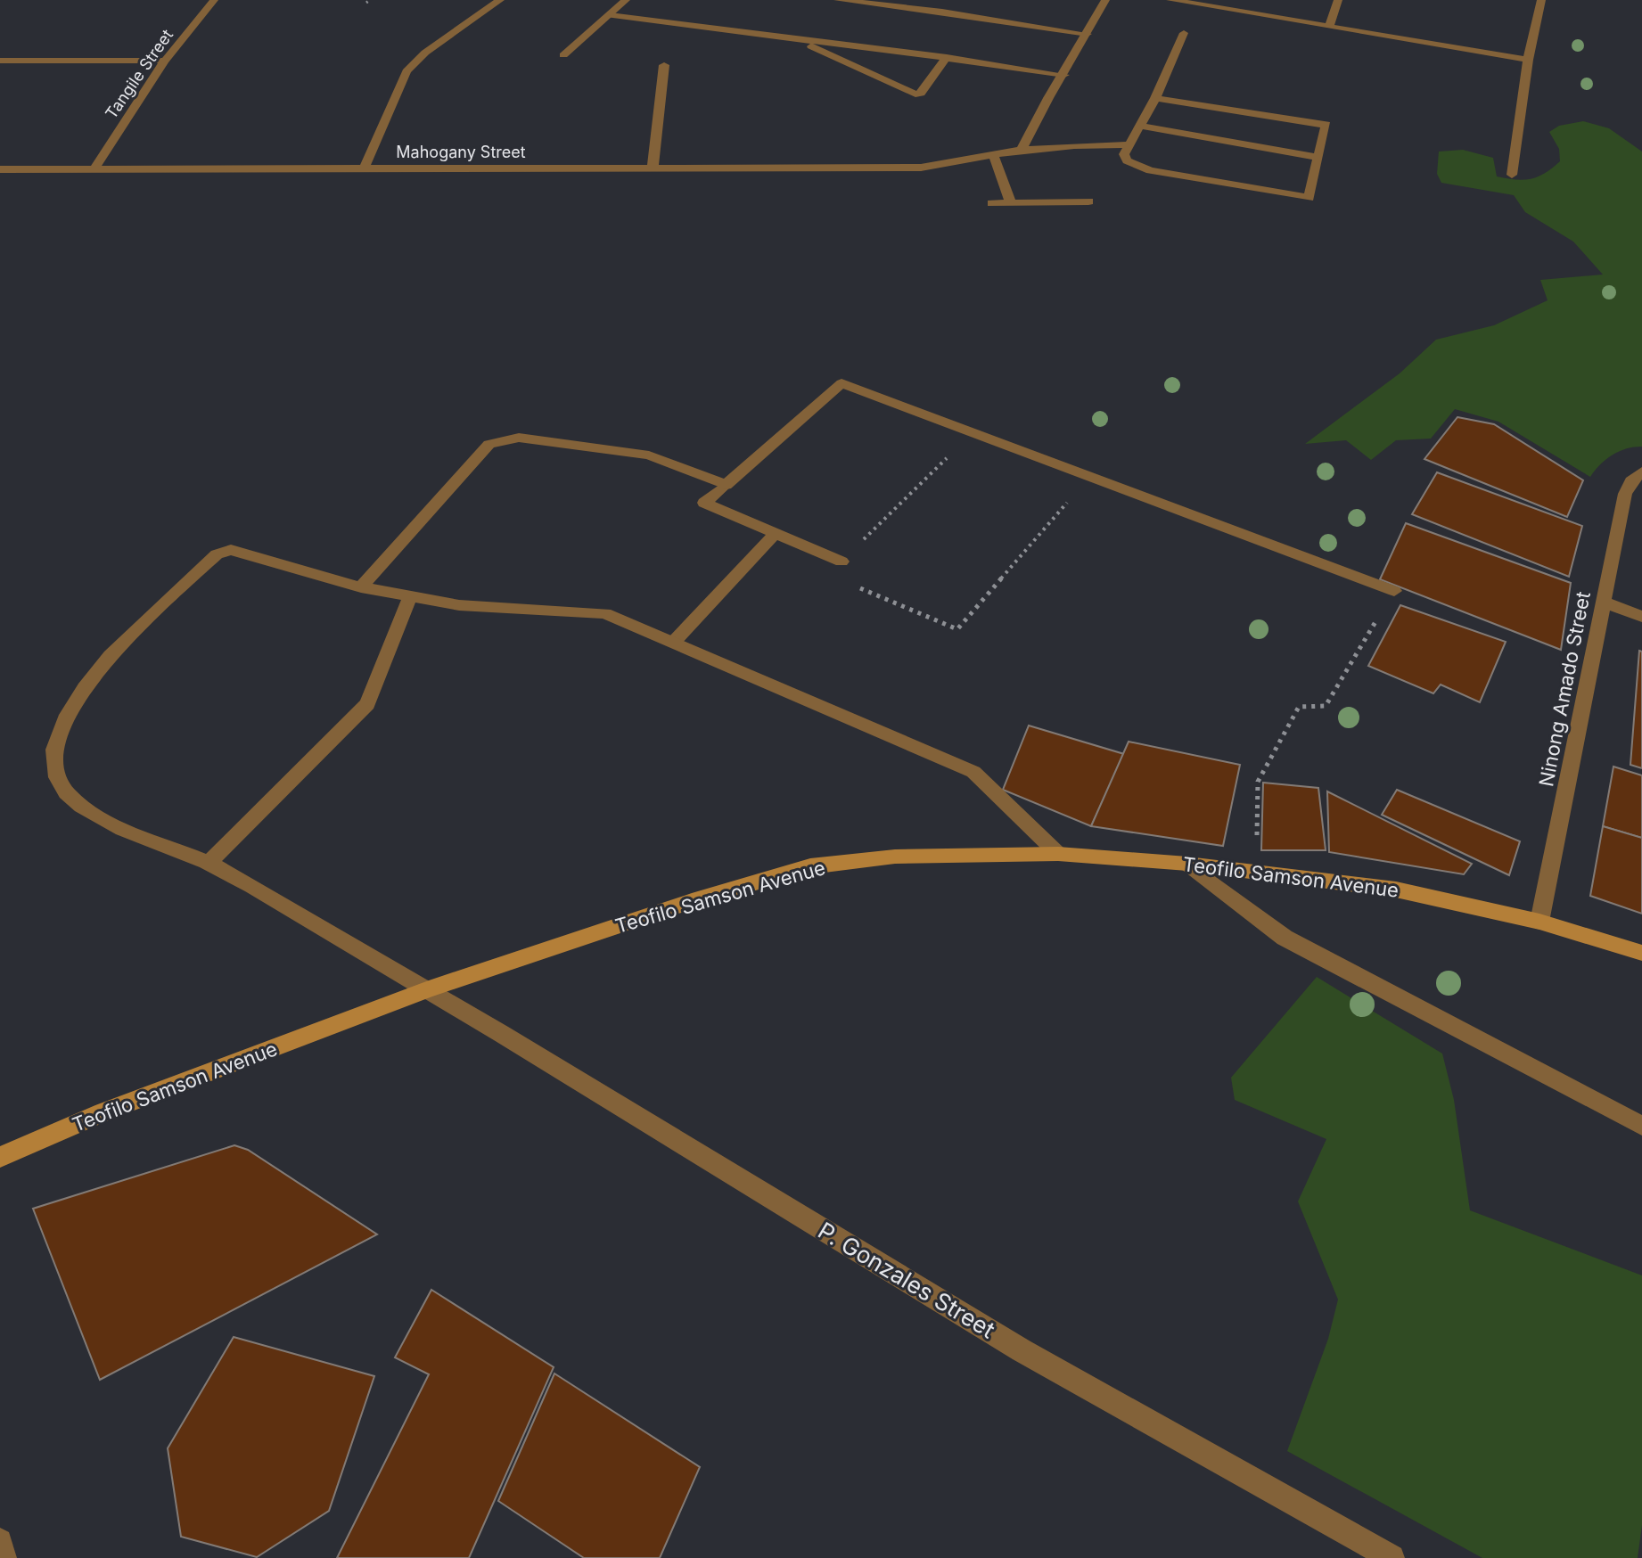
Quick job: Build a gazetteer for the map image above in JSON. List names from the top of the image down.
{
  "streets": {
    "main road": ["Teofilo Samson Avenue"],
    "street": [
      "Tangile Street",
      "Mahogany Street",
      "Ninong Amado Street",
      "P. Gonzales Street"
    ]
  },
  "crossings": [
    ["Tangile Street", "Mahogany Street"],
    ["Ninong Amado Street", "Teofilo Samson Avenue"],
    ["Teofilo Samson Avenue", "P. Gonzales Street"]
  ]
}
